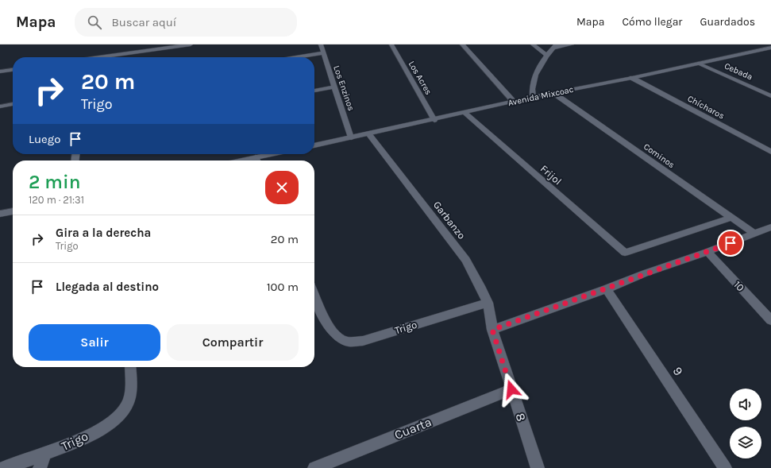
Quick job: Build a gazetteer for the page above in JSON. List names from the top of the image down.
{
  "streets": {
    "street": [
      "Cebada",
      "Los Acres",
      "Los Enzinos",
      "Avenida Mixcoac",
      "Chícharos",
      "Cominos",
      "Frijol",
      "Garbanzo",
      "10",
      "Trigo",
      "9",
      "8",
      "Cuarta"
    ]
  },
  "crossings": [
    ["Cebada", "Avenida Mixcoac"],
    ["Los Acres", "Avenida Mixcoac"],
    ["Los Enzinos", "Avenida Mixcoac"],
    ["Avenida Mixcoac", "Chícharos"],
    ["Avenida Mixcoac", "Cominos"],
    ["Avenida Mixcoac", "Frijol"],
    ["Avenida Mixcoac", "Garbanzo"],
    ["Cominos", "Frijol"],
    ["Garbanzo", "Trigo"],
    ["Garbanzo", "8"],
    ["8", "Cuarta"]
  ],
  "page": {
    "header": "Mapa",
    "search": "Buscar aquí",
    "nav": ["Mapa", "Cómo llegar", "Guardados"],
    "turn": ["20 m", "Trigo"],
    "then": "Luego",
    "heading": ["2 min", "120 m · 21:31"],
    "list": [
      {
        "name": "Gira a la derecha",
        "note": "Trigo",
        "value": "20 m"
      },
      {
        "name": "Llegada al destino",
        "value": "100 m"
      }
    ],
    "buttons": ["Salir", "Compartir"]
  }
}
